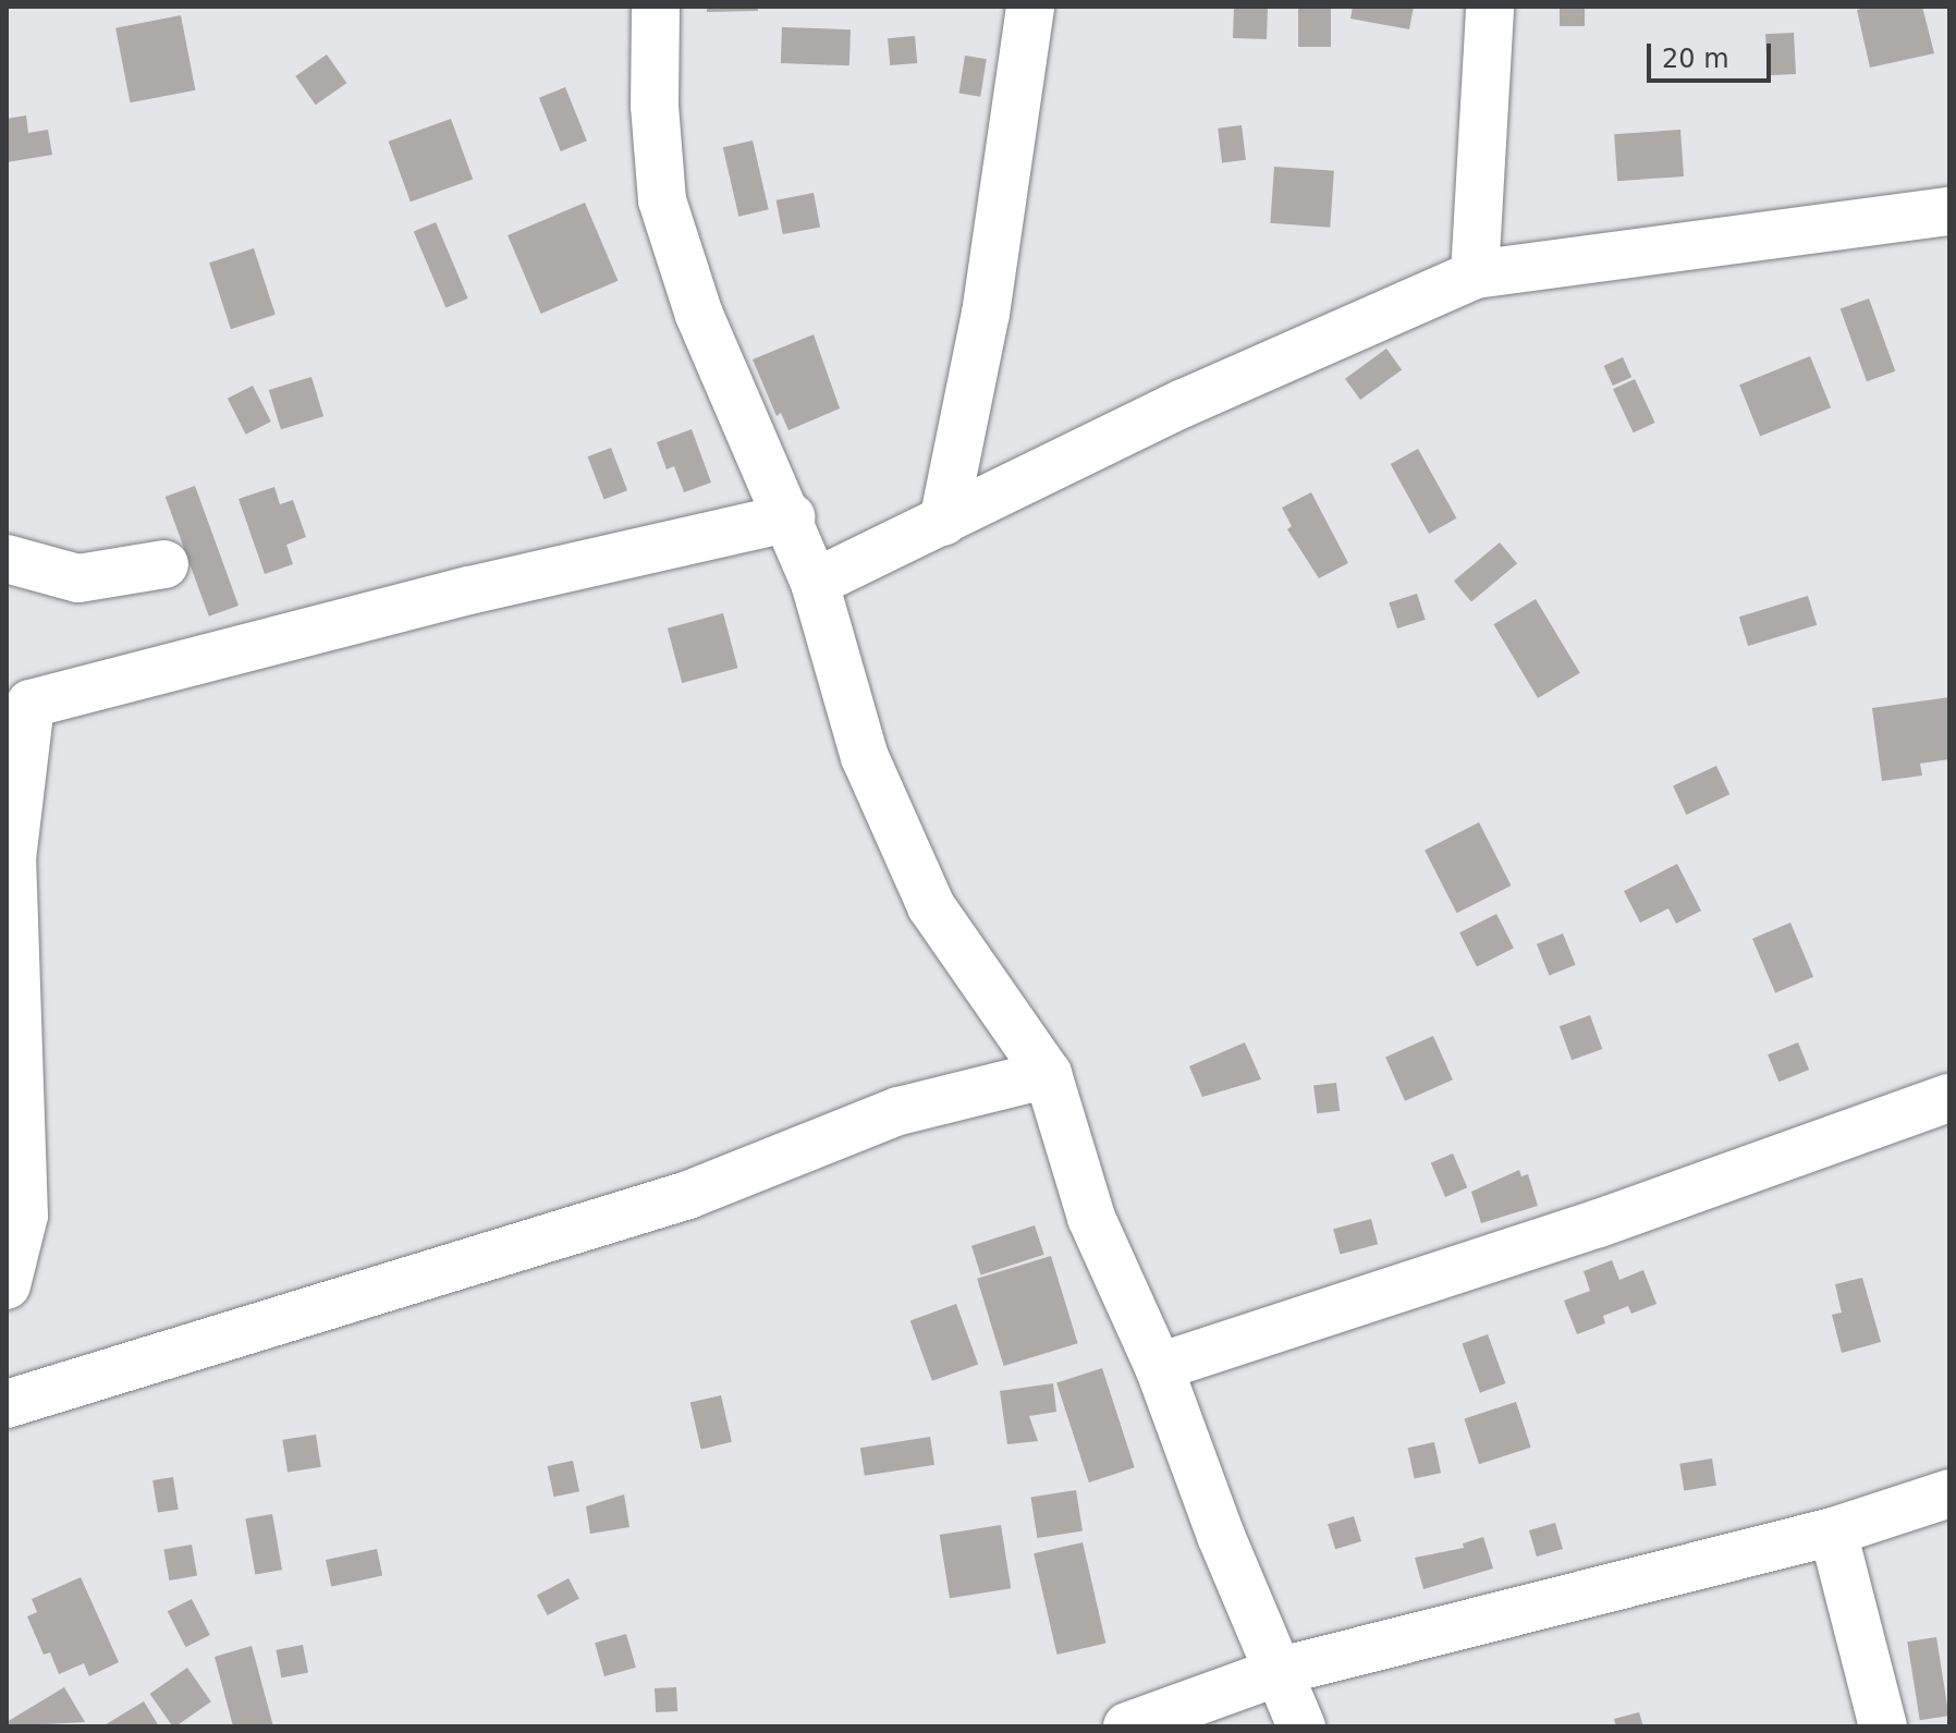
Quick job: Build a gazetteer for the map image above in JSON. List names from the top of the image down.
{
  "scale_bar": "20 m"
}
